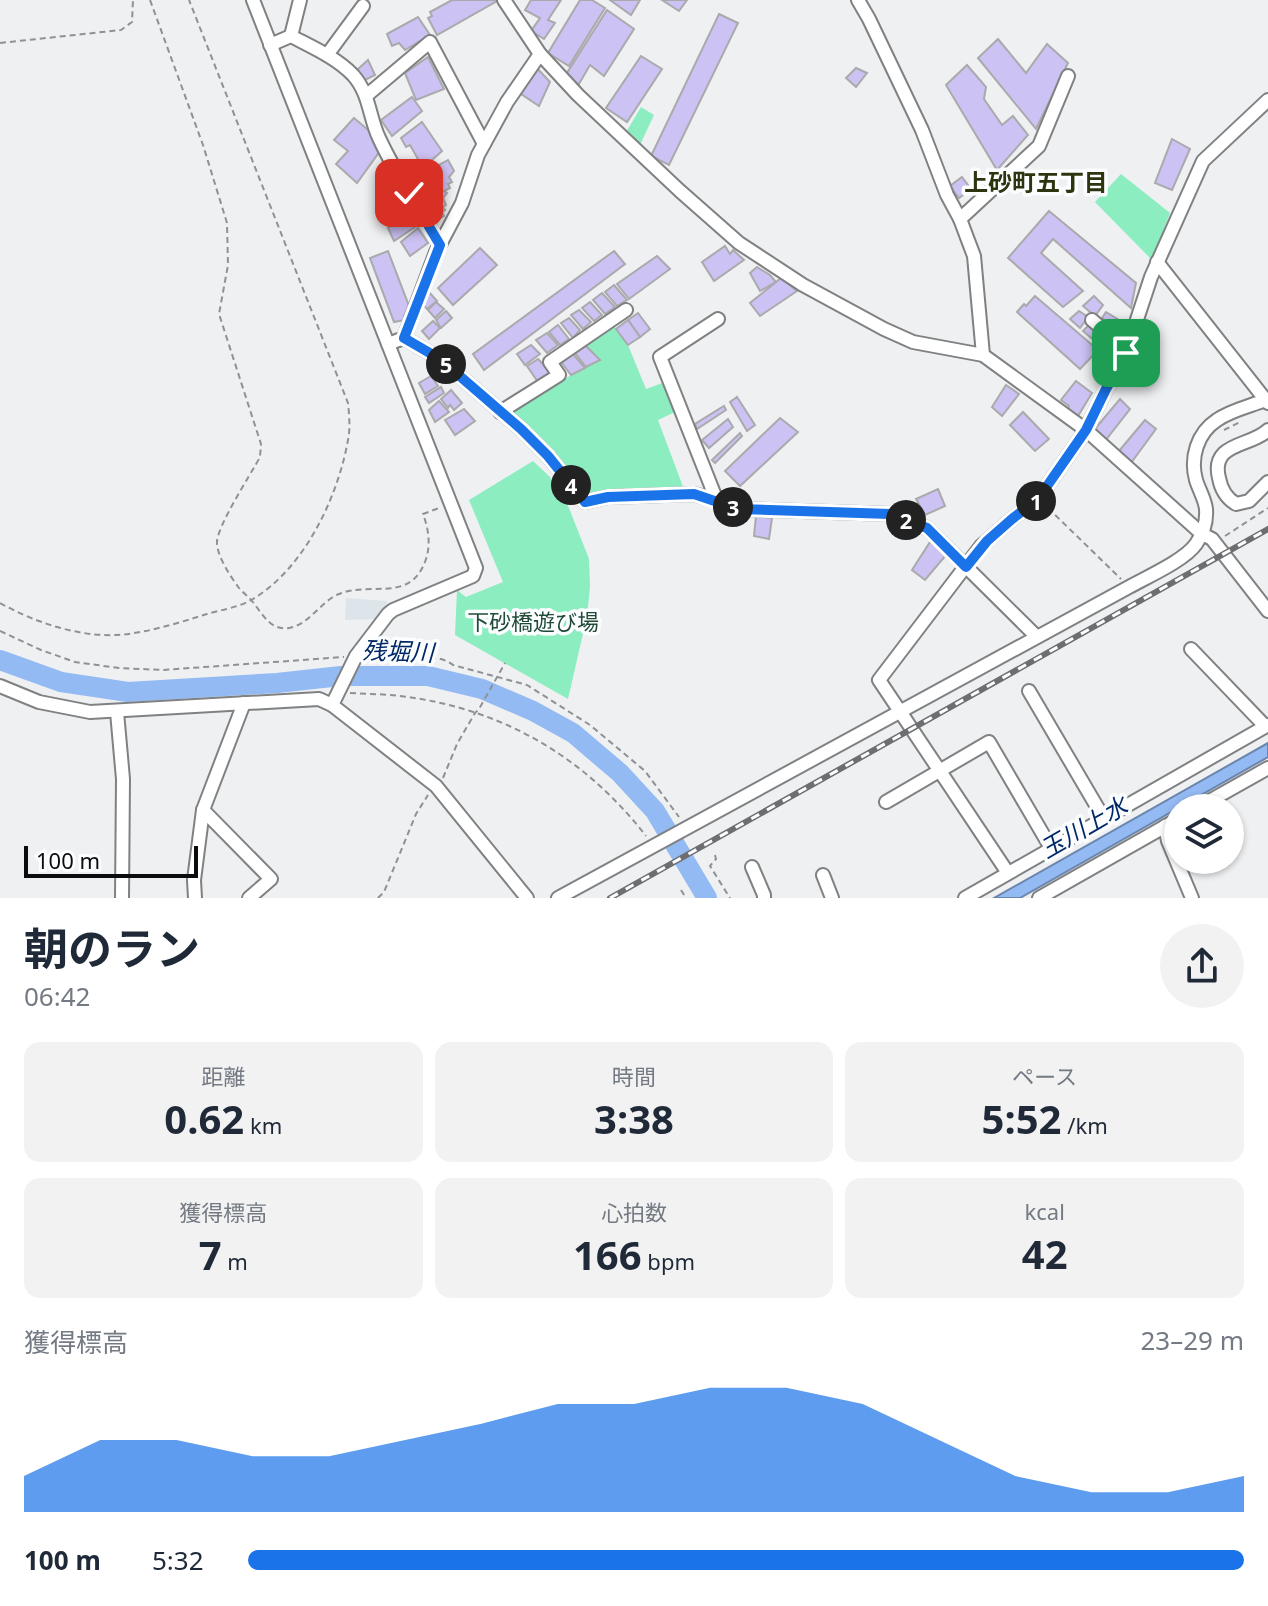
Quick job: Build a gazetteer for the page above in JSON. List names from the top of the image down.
{
  "districts": ["上砂町五丁目"],
  "water": ["残堀川", "玉川上水"],
  "parks": ["下砂橋遊び場"],
  "scale_bar": "100 m",
  "page": {
    "pins": [
      "5",
      "4",
      "1",
      "3",
      "2"
    ],
    "scale": "100 m",
    "heading": ["朝のラン", "06:42"],
    "stats": [
      ["距離", "0.62 km"],
      ["時間", "3:38"],
      ["ペース", "5:52 /km"],
      ["獲得標高", "7 m"],
      ["心拍数", "166 bpm"],
      ["kcal", "42"]
    ],
    "chart": ["獲得標高", "23–29 m"],
    "list": [
      {
        "name": "100 m",
        "note": "5:32"
      }
    ]
  }
}
